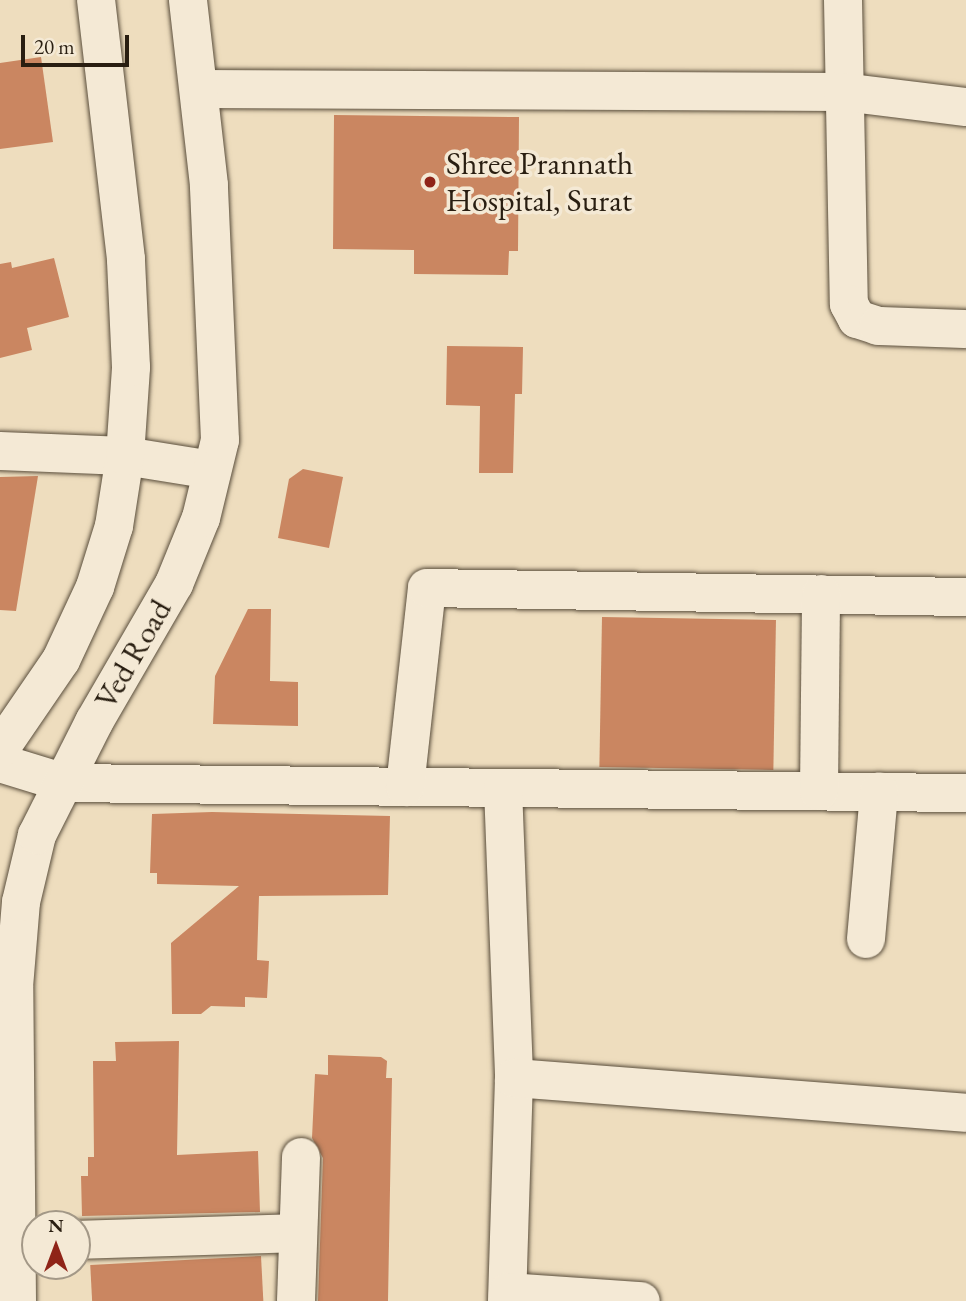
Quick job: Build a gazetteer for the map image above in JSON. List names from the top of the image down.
{
  "streets": {
    "street": ["Ved Road"]
  },
  "places": ["Shree Prannath Hospital, Surat"],
  "scale_bar": "20 m",
  "north": "top"
}
